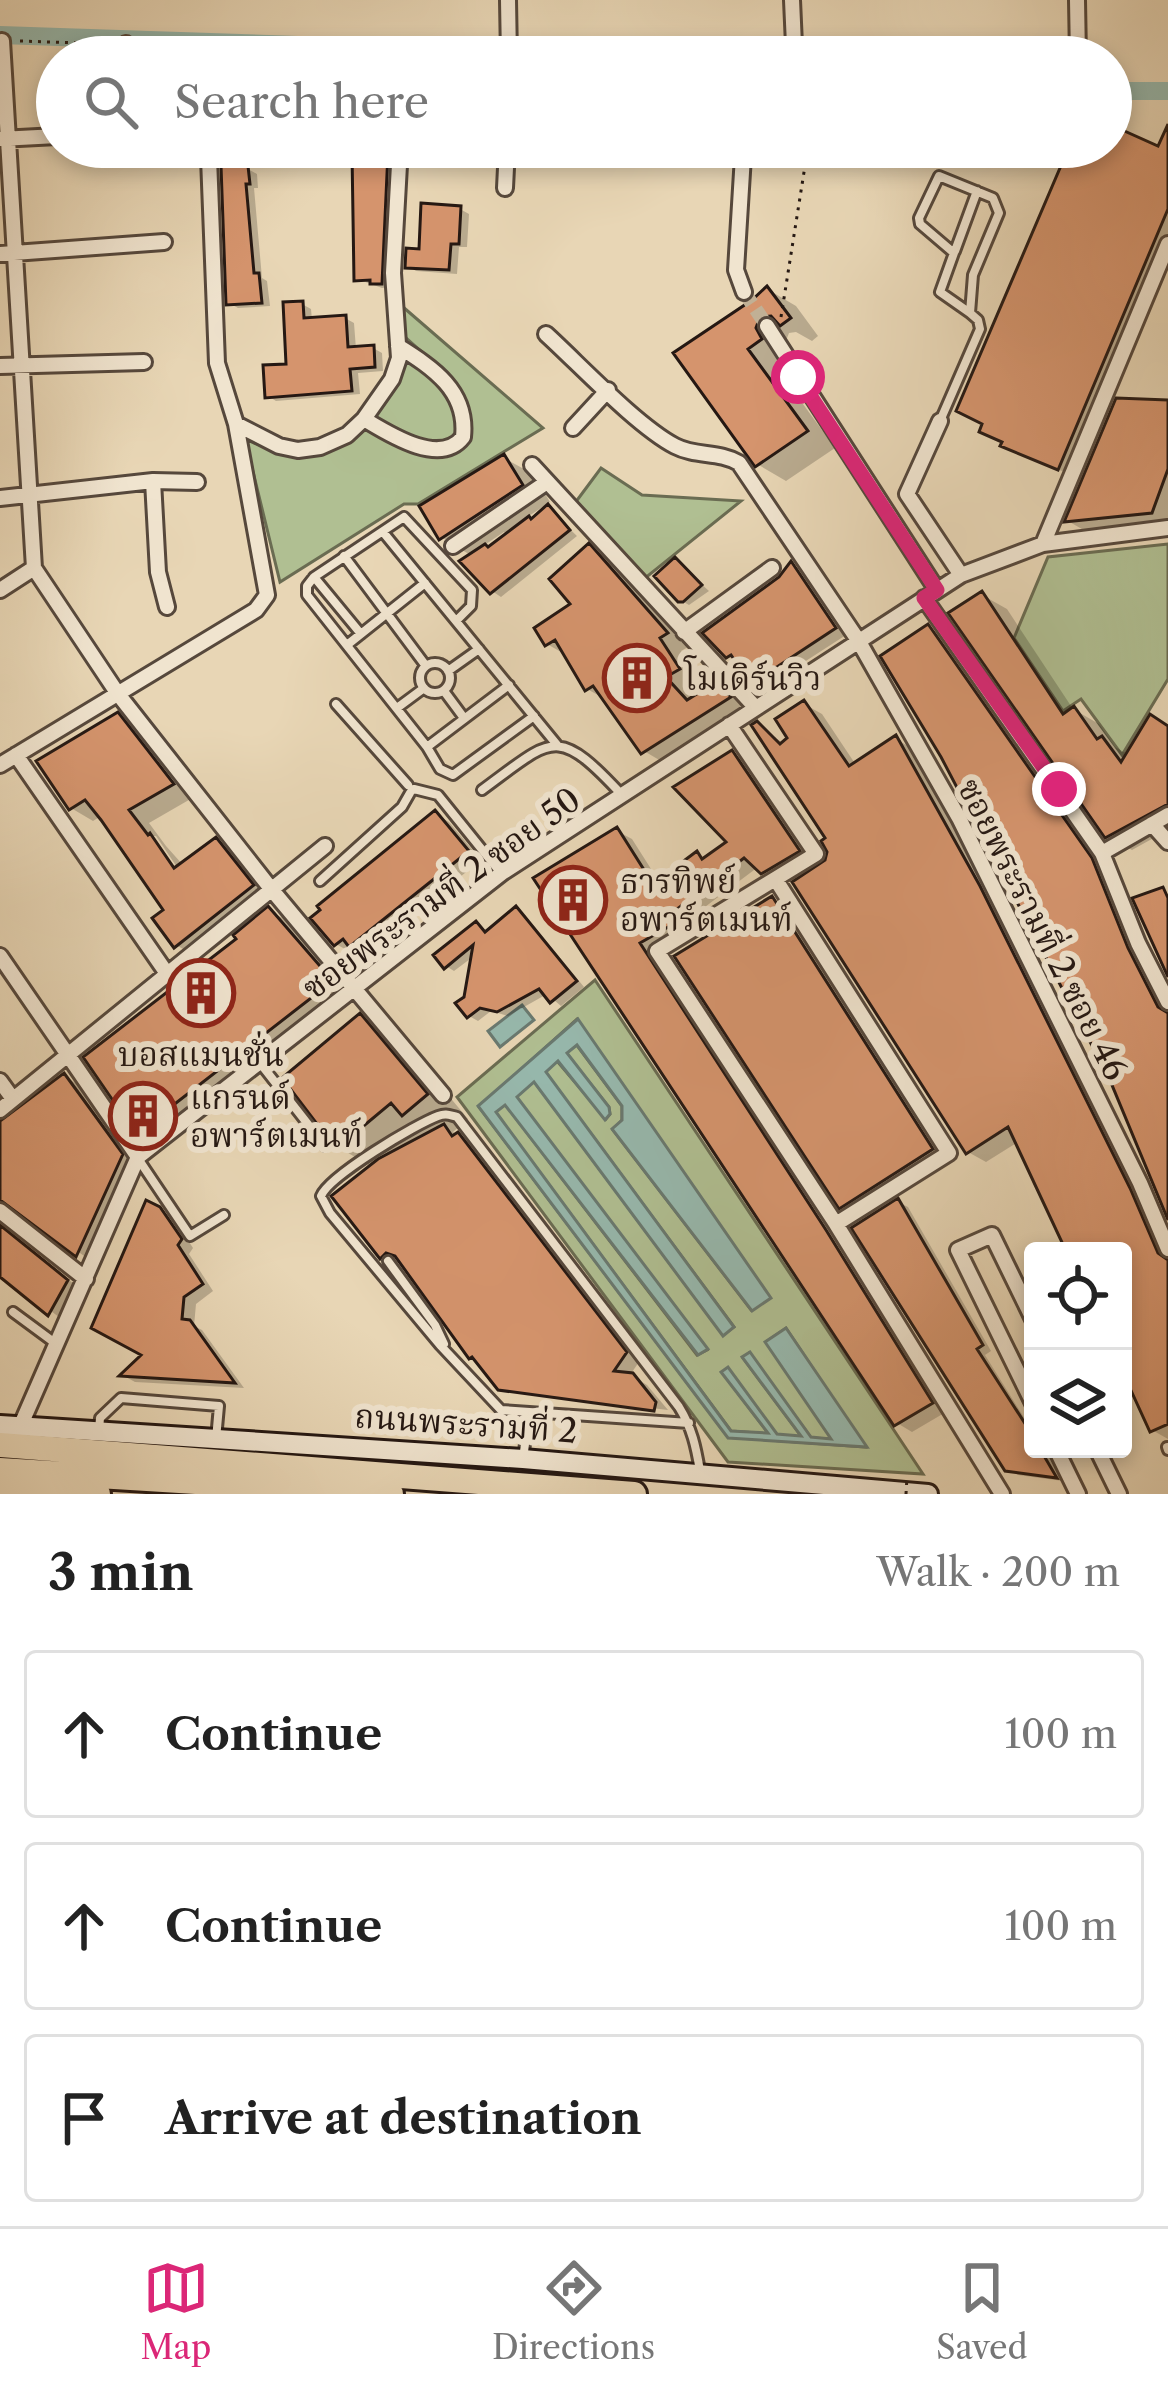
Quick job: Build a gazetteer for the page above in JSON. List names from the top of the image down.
{
  "streets": {
    "main road": ["ถนนพระรามที่ 2"],
    "street": ["ซอยพระรามที่ 2 ซอย 50", "ซอยพระรามที่ 2 ซอย 46"]
  },
  "crossings": [
    ["ซอยพระรามที่ 2 ซอย 50", "ซอยพระรามที่ 2 ซอย 46"],
    ["ซอยพระรามที่ 2 ซอย 50", "ถนนพระรามที่ 2"]
  ],
  "places": {
    "building": [
      "โมเดิร์นวิว",
      "ธารทิพย์ อพาร์ตเมนท์",
      "บอสแมนชั่น",
      "แกรนด์ อพาร์ตเมนท์"
    ]
  },
  "page": {
    "search": "Search here",
    "heading": ["3 min", "Walk · 200 m"],
    "list": [
      ["Continue", "100 m"],
      ["Continue", "100 m"],
      "Arrive at destination"
    ],
    "nav": ["Map", "Directions", "Saved"]
  }
}
